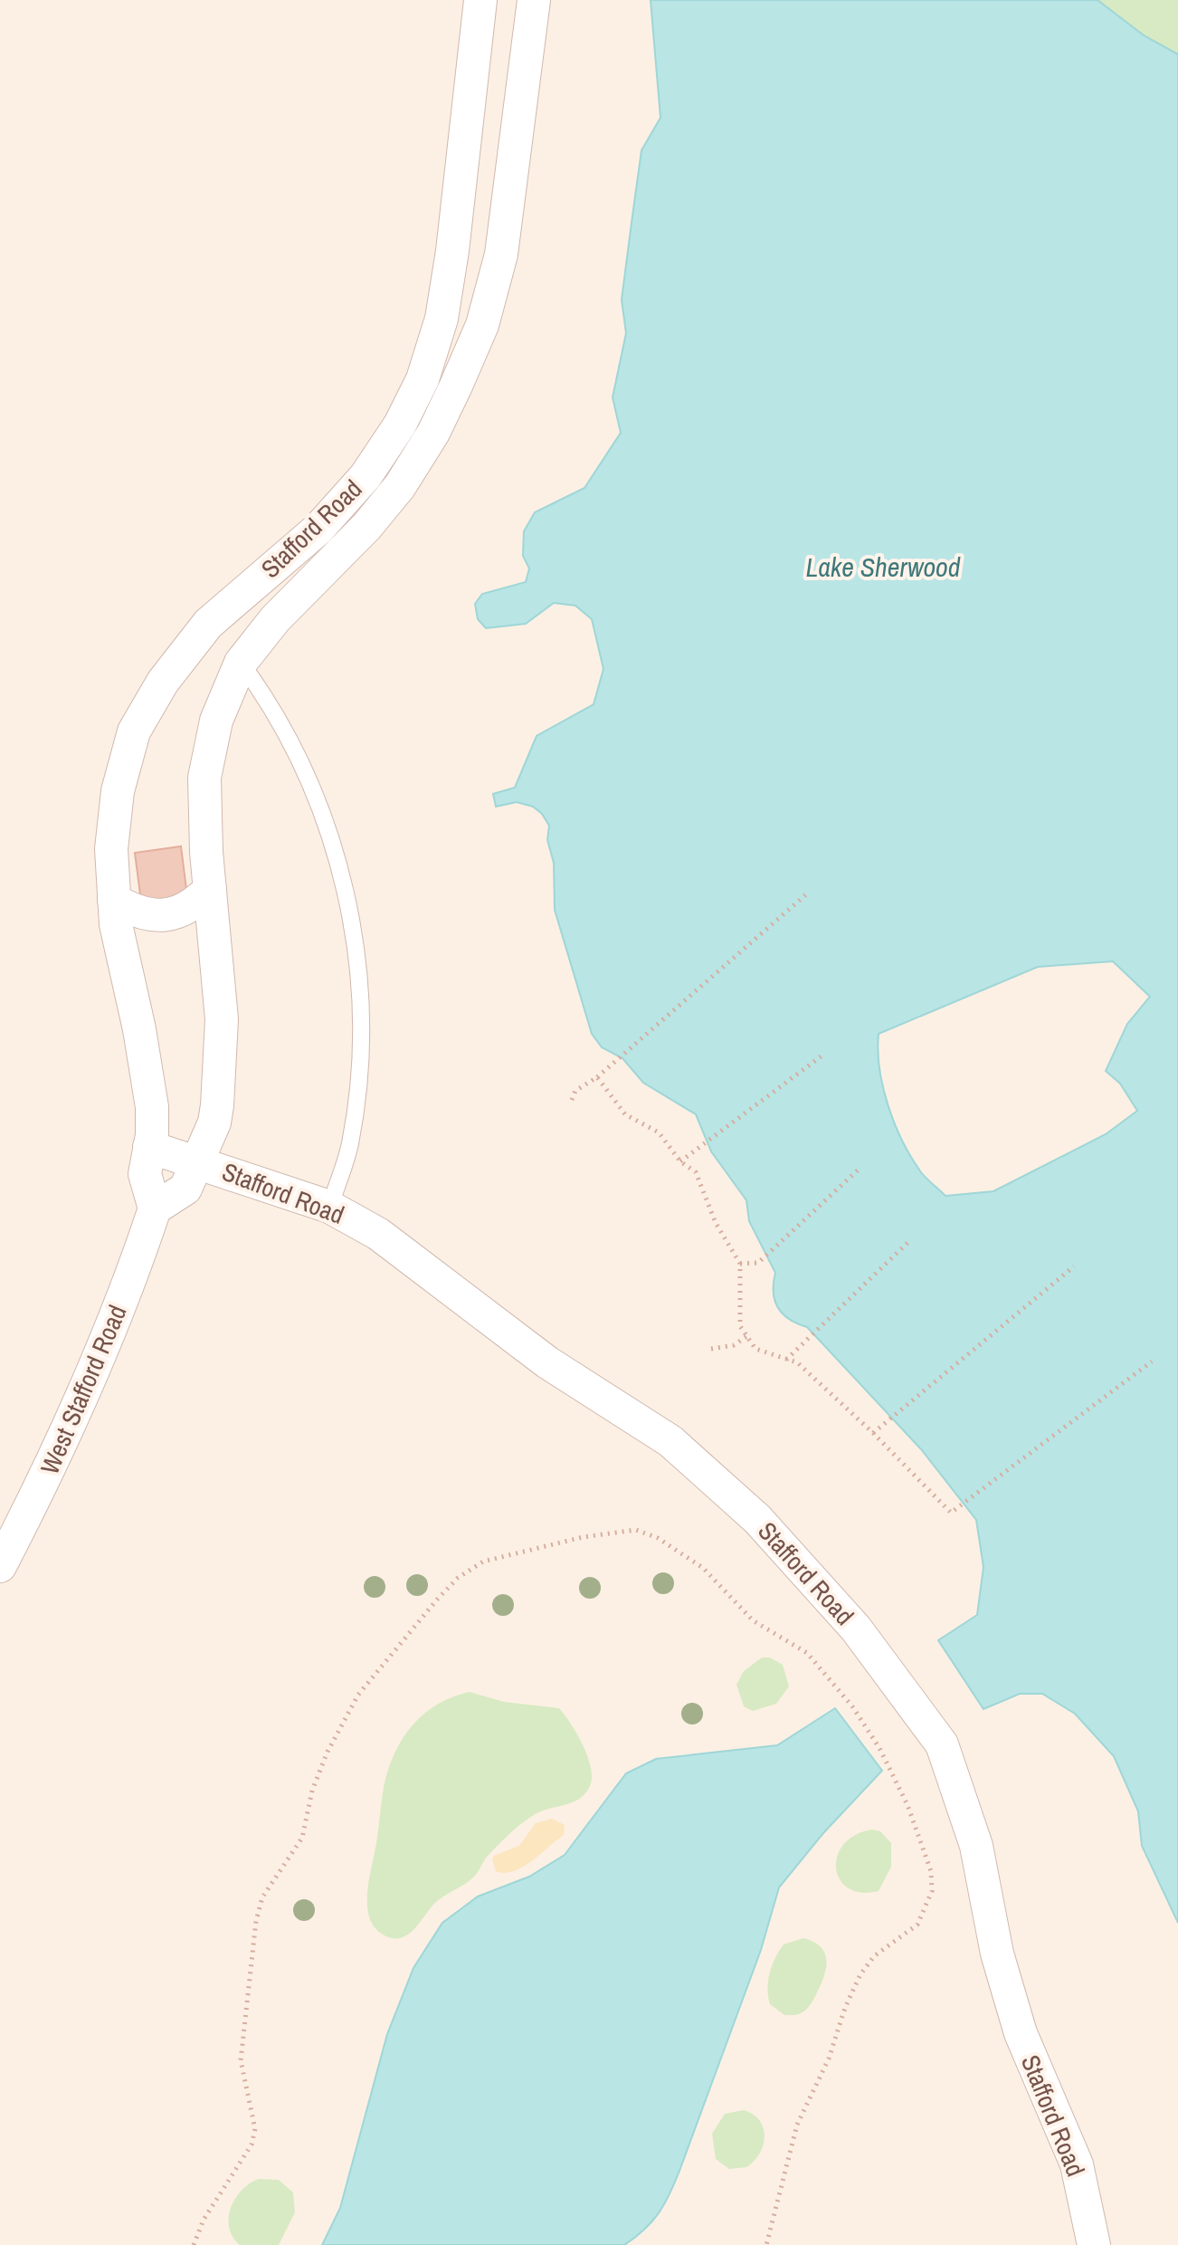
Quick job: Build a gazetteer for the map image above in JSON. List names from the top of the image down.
{
  "streets": {
    "street": ["Stafford Road", "West Stafford Road"]
  },
  "crossings": [
    ["Stafford Road", "West Stafford Road"]
  ],
  "water": ["Lake Sherwood"]
}
